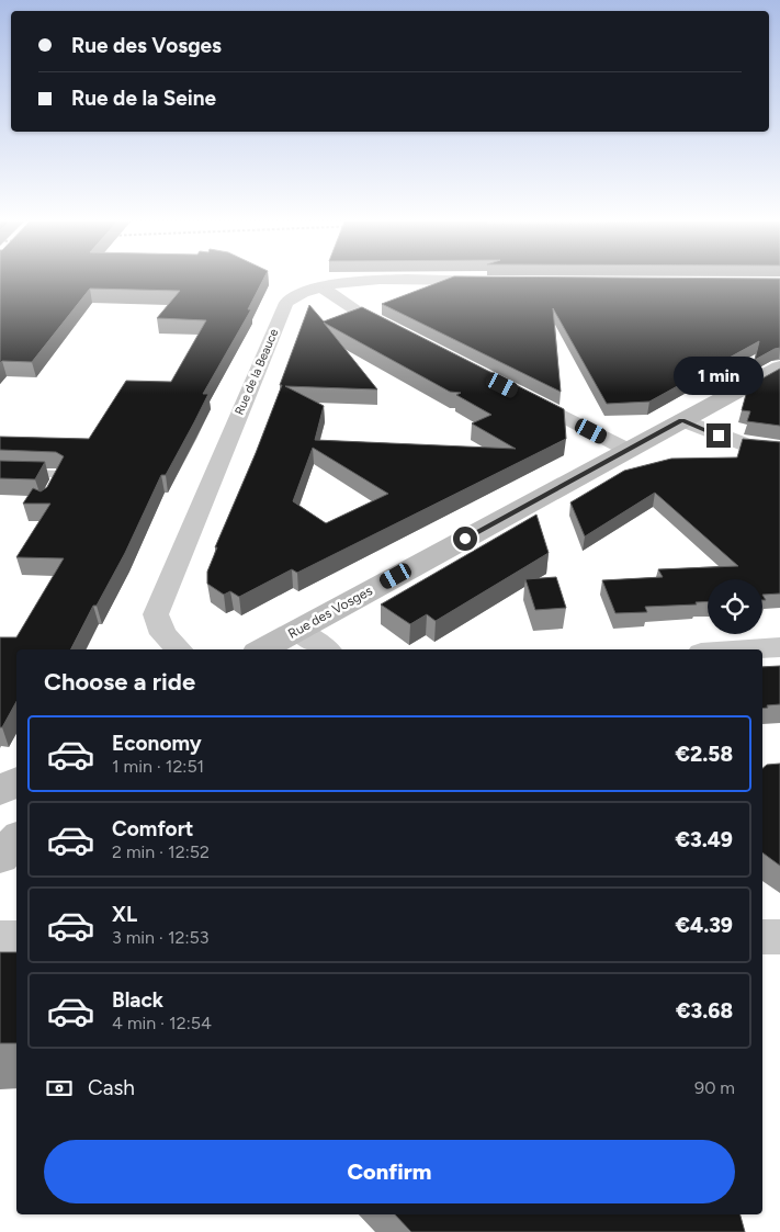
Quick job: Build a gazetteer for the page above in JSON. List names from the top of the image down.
{
  "streets": {
    "street": ["Rue de la Beauce", "Rue des Vosges"]
  },
  "page": {
    "banner": ["Rue des Vosges", "Rue de la Seine"],
    "bubble": "1 min",
    "heading": "Choose a ride",
    "list": [
      {
        "name": "Economy",
        "note": "1 min · 12:51",
        "value": "€2.58"
      },
      {
        "name": "Comfort",
        "note": "2 min · 12:52",
        "value": "€3.49"
      },
      {
        "name": "XL",
        "note": "3 min · 12:53",
        "value": "€4.39"
      },
      {
        "name": "Black",
        "note": "4 min · 12:54",
        "value": "€3.68"
      }
    ],
    "pay": ["Cash", "90 m"],
    "buttons": "Confirm"
  }
}
